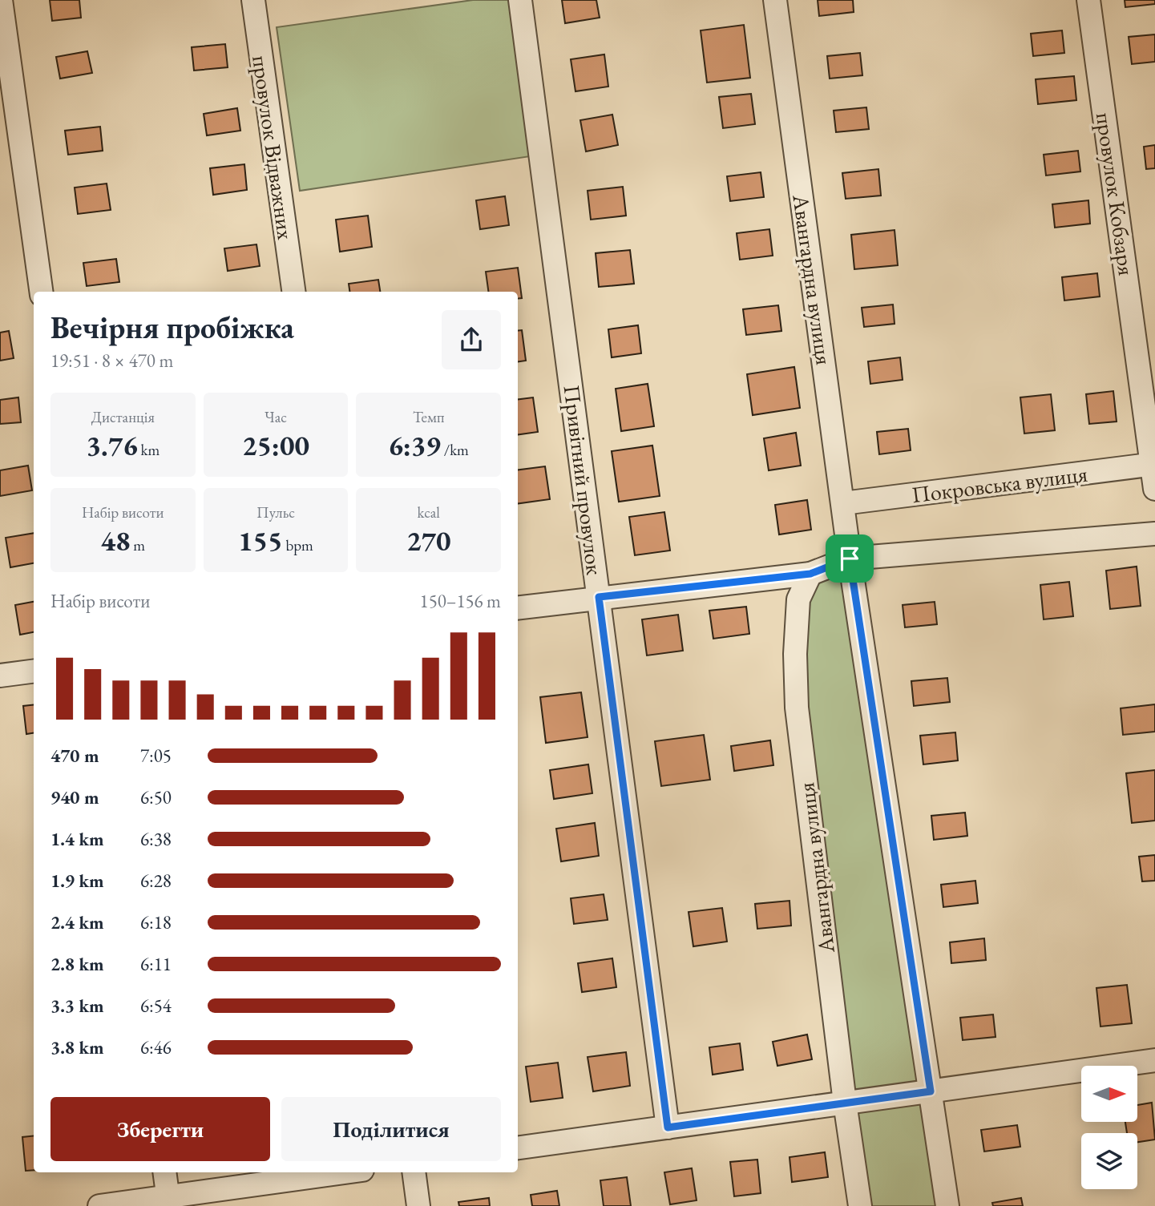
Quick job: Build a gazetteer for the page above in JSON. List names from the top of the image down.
{
  "streets": {
    "street": [
      "провулок Відважних",
      "провулок Кобзаря",
      "Авангардна вулиця",
      "Привітний провулок",
      "Покровська вулиця"
    ]
  },
  "crossings": [
    ["провулок Кобзаря", "Покровська вулиця"],
    ["Авангардна вулиця", "Покровська вулиця"]
  ],
  "north": "right",
  "page": {
    "heading": ["Вечірня пробіжка", "19:51 · 8 × 470 m"],
    "stats": [
      ["Дистанція", "3.76 km"],
      ["Час", "25:00"],
      ["Темп", "6:39 /km"],
      ["Набір висоти", "48 m"],
      ["Пульс", "155 bpm"],
      ["kcal", "270"]
    ],
    "chart": ["Набір висоти", "150–156 m"],
    "list": [
      {
        "name": "470 m",
        "note": "7:05"
      },
      {
        "name": "940 m",
        "note": "6:50"
      },
      {
        "name": "1.4 km",
        "note": "6:38"
      },
      {
        "name": "1.9 km",
        "note": "6:28"
      },
      {
        "name": "2.4 km",
        "note": "6:18"
      },
      {
        "name": "2.8 km",
        "note": "6:11"
      },
      {
        "name": "3.3 km",
        "note": "6:54"
      },
      {
        "name": "3.8 km",
        "note": "6:46"
      }
    ],
    "buttons": ["Зберегти", "Поділитися"]
  }
}
